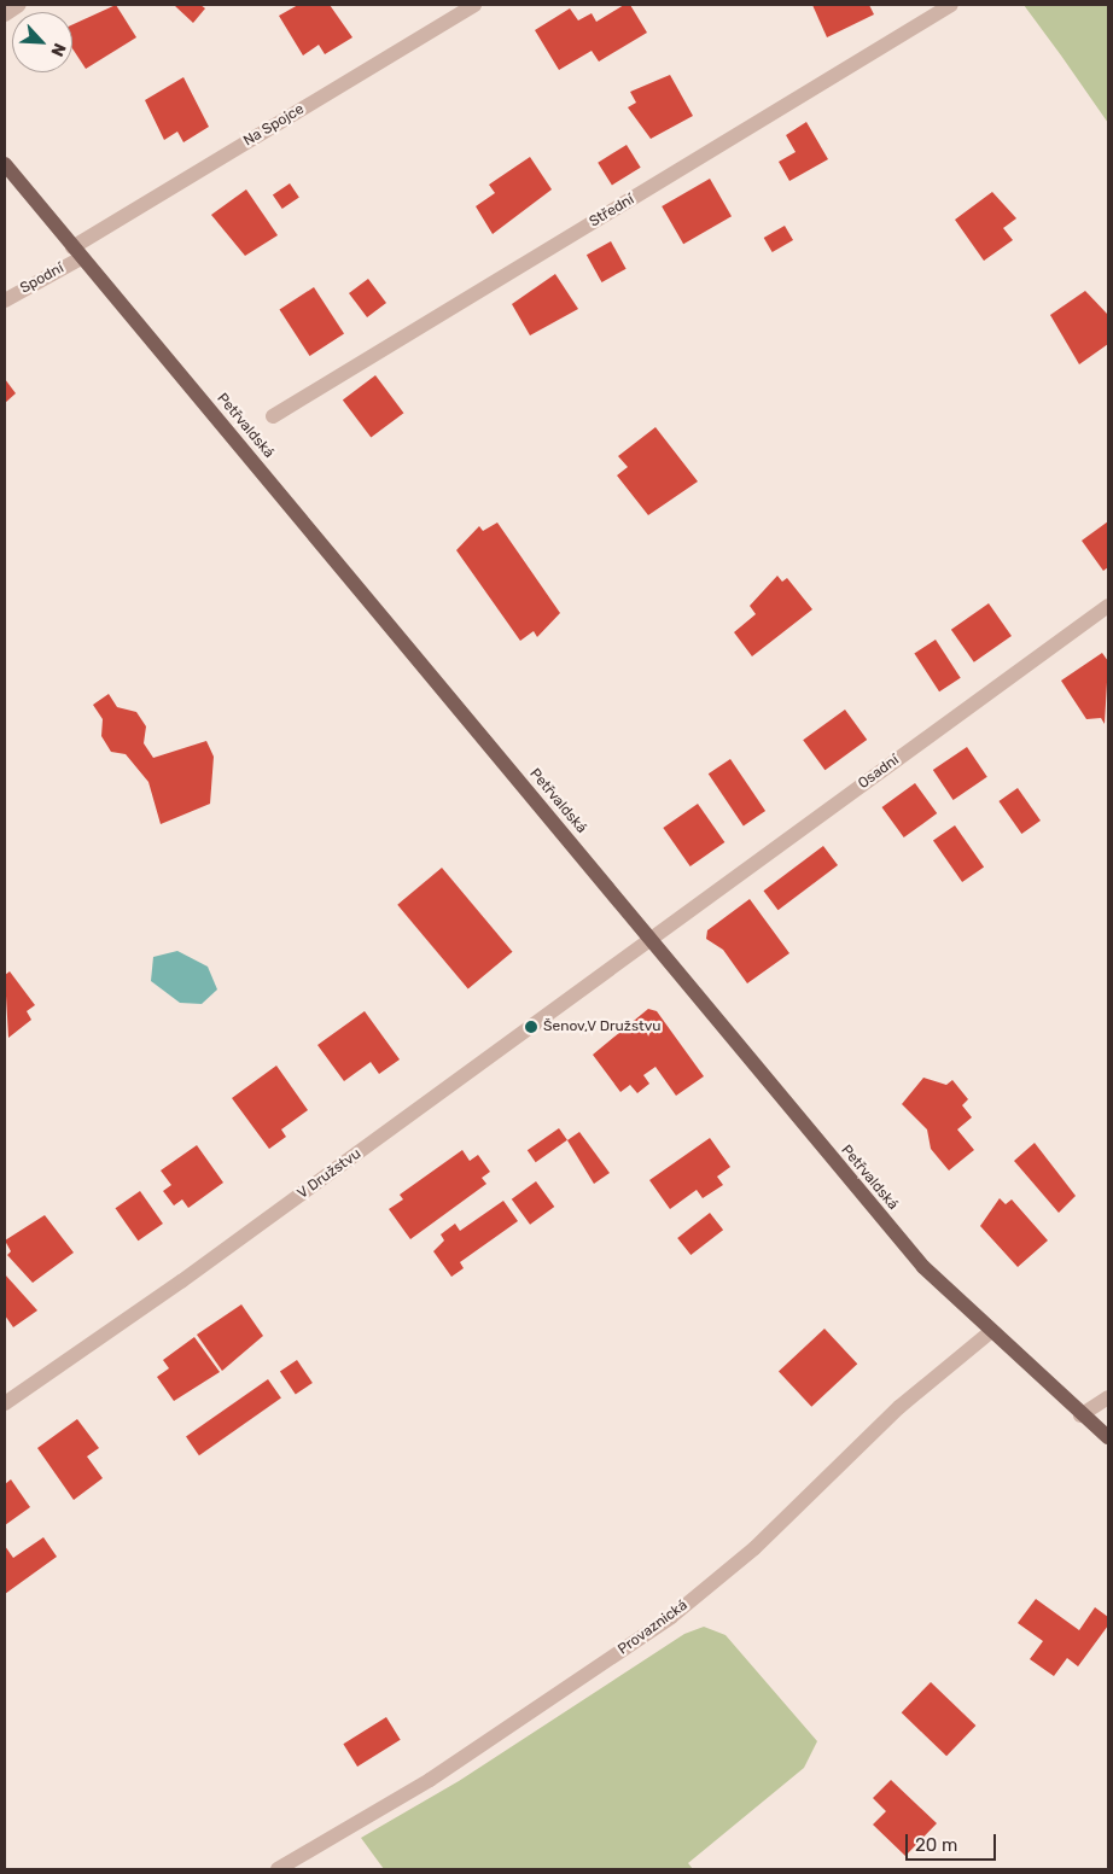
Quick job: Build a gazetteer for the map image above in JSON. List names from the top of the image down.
{
  "streets": {
    "main road": ["Petřvaldská"],
    "street": [
      "Na Spojce",
      "Střední",
      "Spodní",
      "Osadní",
      "V Družstvu",
      "Provaznická"
    ]
  },
  "crossings": [
    ["Na Spojce", "Spodní"],
    ["Na Spojce", "Petřvaldská"],
    ["Spodní", "Petřvaldská"],
    ["Petřvaldská", "Osadní"],
    ["Petřvaldská", "V Družstvu"],
    ["Petřvaldská", "Provaznická"],
    ["Osadní", "V Družstvu"]
  ],
  "places": ["Šenov,V Družstvu"],
  "scale_bar": "20 m",
  "north": "bottom right"
}
